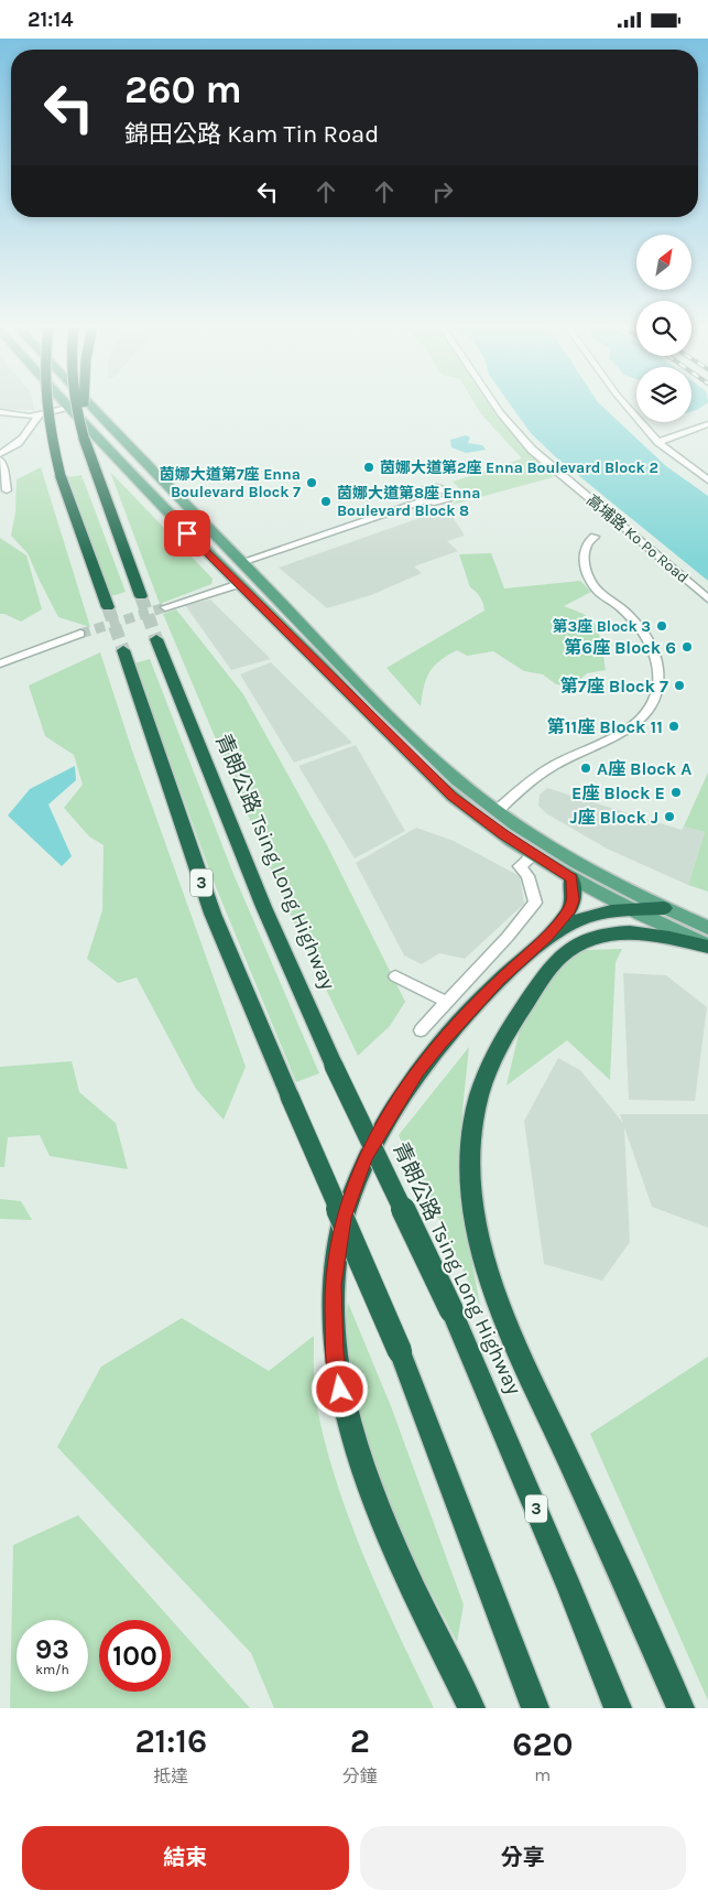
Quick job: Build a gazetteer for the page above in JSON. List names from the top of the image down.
{
  "streets": {
    "highway": ["青朗公路 Tsing Long Highway", "3"],
    "street": ["高埔路 Ko Po Road"]
  },
  "places": [
    "茵娜大道第2座 Enna Boulevard Block 2",
    "茵娜大道第7座 Enna Boulevard Block 7",
    "茵娜大道第8座 Enna Boulevard Block 8",
    "第3座 Block 3",
    "第6座 Block 6",
    "第7座 Block 7",
    "第11座 Block 11",
    "A座 Block A",
    "E座 Block E",
    "J座 Block J"
  ],
  "north": "top right",
  "page": {
    "status": "21:14",
    "turn": ["260 m", "錦田公路 Kam Tin Road"],
    "speed": "93 km/h",
    "limit": "100",
    "eta": [
      "21:16",
      "抵達",
      "2",
      "分鐘",
      "620",
      "m"
    ],
    "buttons": ["結束", "分享"]
  }
}
